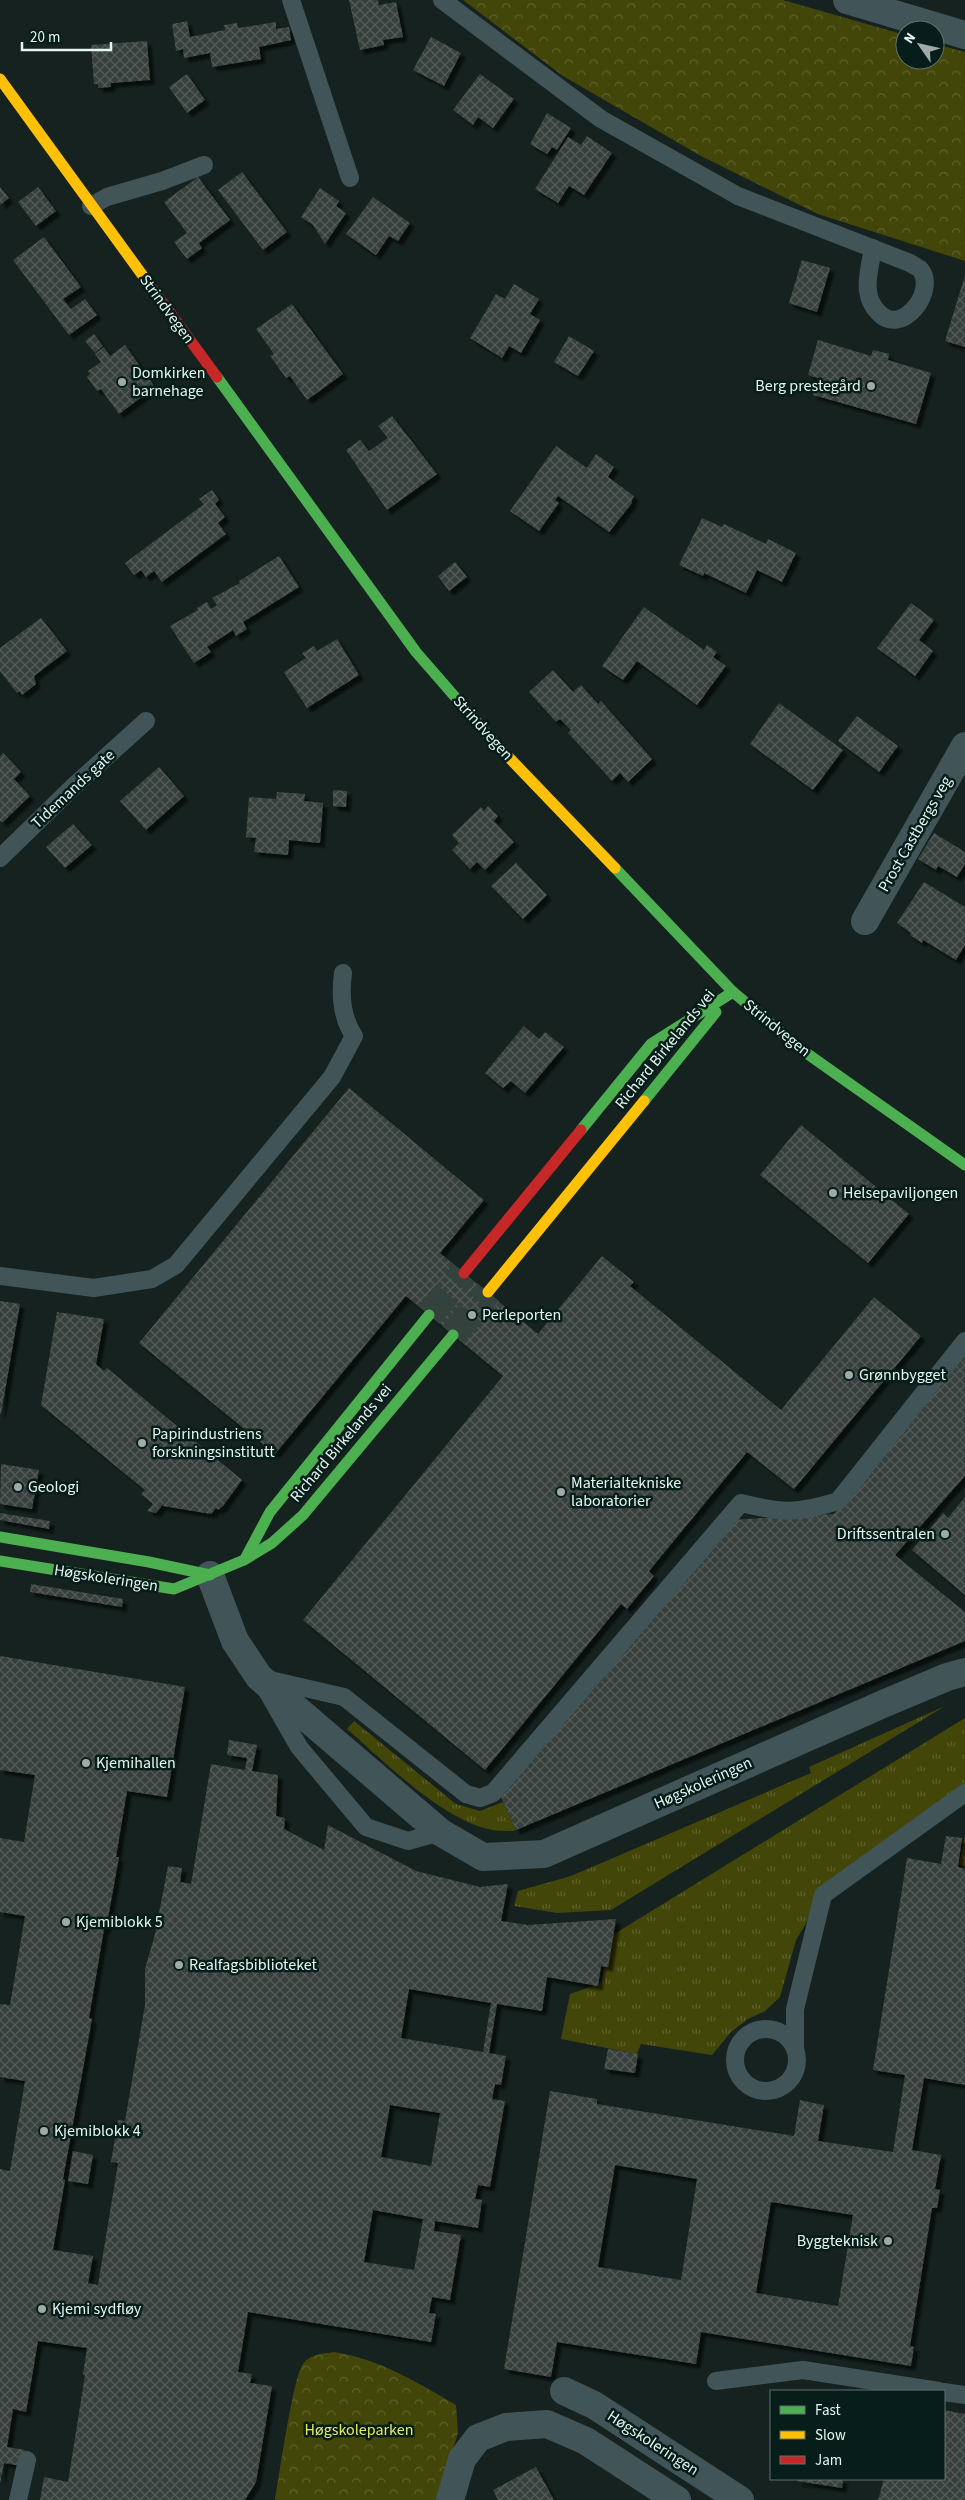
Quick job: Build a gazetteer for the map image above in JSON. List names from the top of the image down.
{
  "streets": {
    "street": [
      "Strindvegen",
      "Prost Castbergs veg",
      "Richard Birkelands vei",
      "Høgskoleringen"
    ],
    "lane": ["Tidemands gate"]
  },
  "crossings": [
    ["Strindvegen", "Richard Birkelands vei"],
    ["Richard Birkelands vei", "Høgskoleringen"]
  ],
  "parks": ["Høgskoleparken"],
  "places": [
    "Domkirken barnehage",
    "Berg prestegård",
    "Helsepaviljongen",
    "Perleporten",
    "Grønnbygget",
    "Papirindustriens forskningsinstitutt",
    "Geologi",
    "Materialtekniske laboratorier",
    "Driftssentralen",
    "Kjemihallen",
    "Kjemiblokk 5",
    "Realfagsbiblioteket",
    "Kjemiblokk 4",
    "Byggteknisk",
    "Kjemi sydfløy"
  ],
  "legend": ["Fast", "Slow", "Jam"],
  "scale_bar": "20 m",
  "north": "top left"
}
